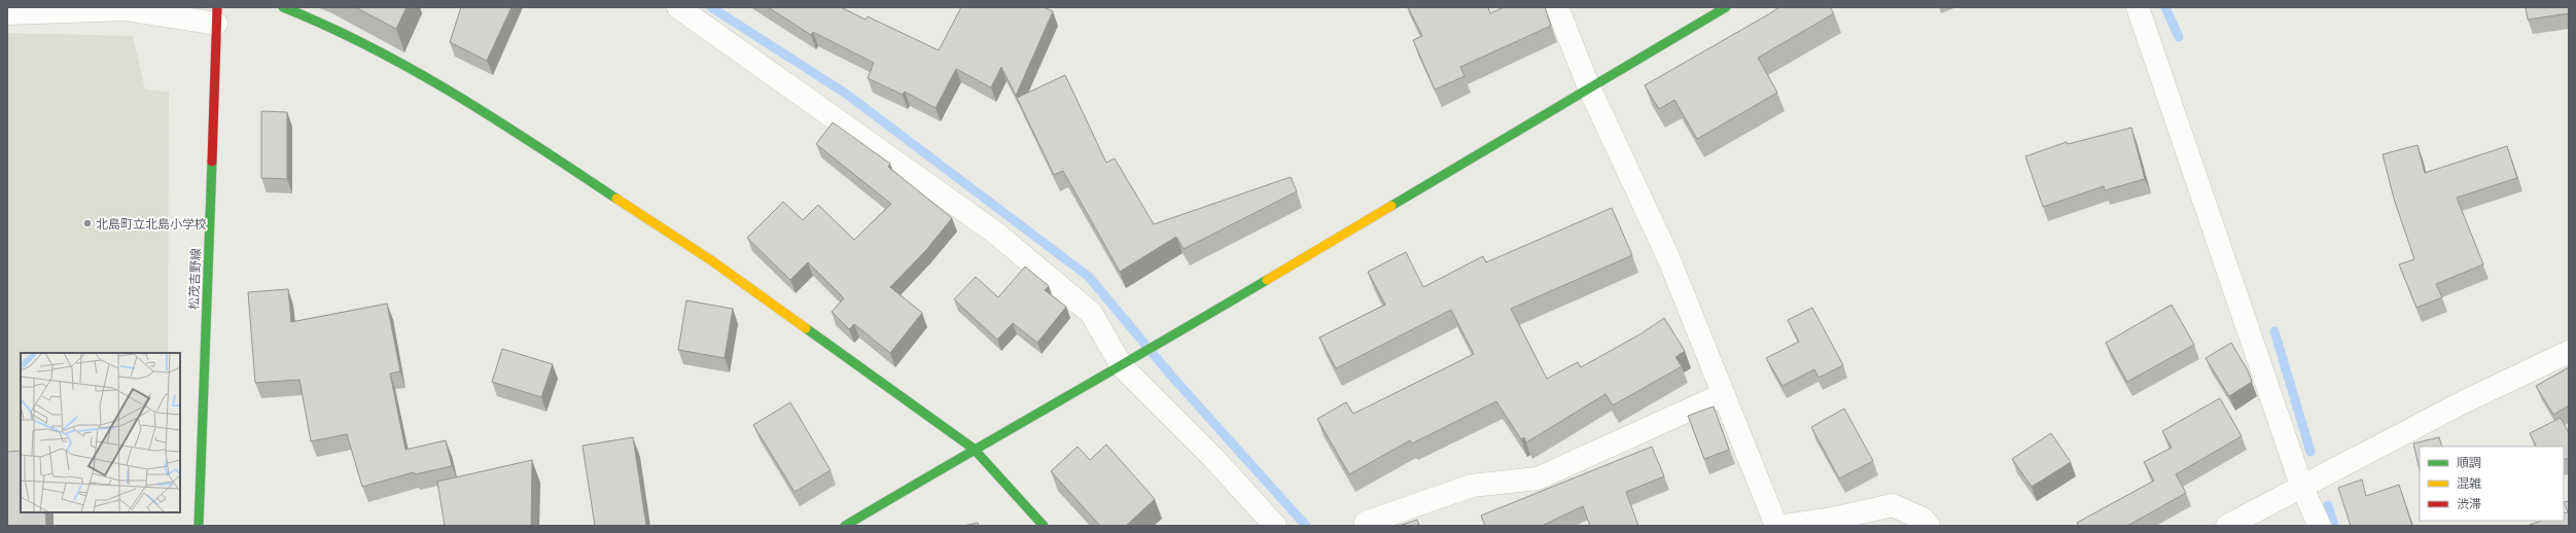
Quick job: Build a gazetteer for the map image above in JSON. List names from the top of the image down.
{
  "streets": {
    "street": ["松茂吉野線"]
  },
  "places": ["北島町立北島小学校"],
  "legend": ["順調", "混雑", "渋滞"]
}
